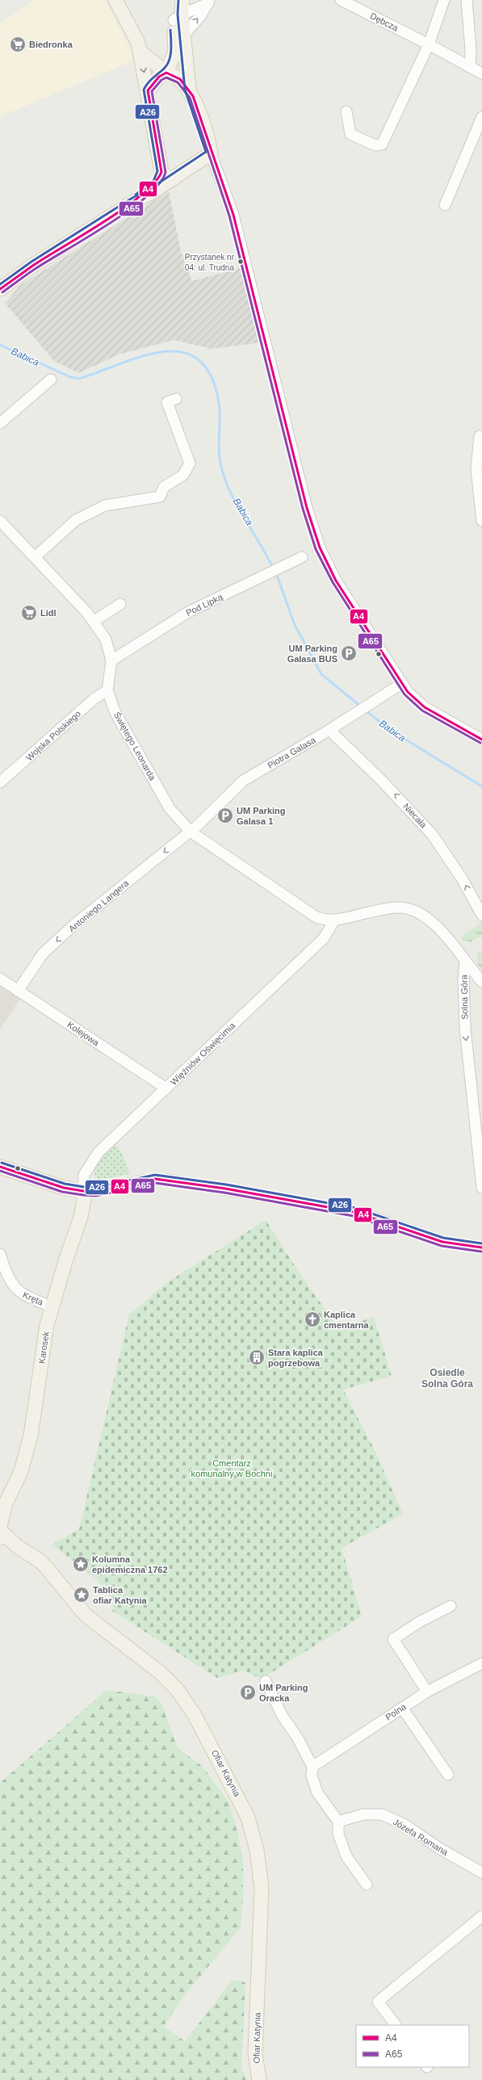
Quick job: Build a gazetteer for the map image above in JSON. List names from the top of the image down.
{
  "streets": {
    "main road": ["Karosek", "Ofiar Katynia"],
    "street": [
      "Dębcza",
      "Pod Lipką",
      "Wojska Polskiego",
      "Świętego Leonarda",
      "Piotra Galasa",
      "Niecała",
      "Antoniego Langera",
      "Solna Góra",
      "Kolejowa",
      "Więźniów Oświęcimia",
      "Kręta",
      "Polna",
      "Józefa Romana"
    ]
  },
  "crossings": [
    ["Pod Lipką", "Świętego Leonarda"],
    ["Wojska Polskiego", "Świętego Leonarda"],
    ["Świętego Leonarda", "Piotra Galasa"],
    ["Świętego Leonarda", "Antoniego Langera"],
    ["Świętego Leonarda", "Solna Góra"],
    ["Świętego Leonarda", "Więźniów Oświęcimia"],
    ["Piotra Galasa", "Niecała"],
    ["Piotra Galasa", "Antoniego Langera"],
    ["Antoniego Langera", "Kolejowa"],
    ["Solna Góra", "Więźniów Oświęcimia"],
    ["Kolejowa", "Więźniów Oświęcimia"],
    ["Więźniów Oświęcimia", "Karosek"],
    ["Kręta", "Karosek"],
    ["Karosek", "Ofiar Katynia"]
  ],
  "one_way": ["Antoniego Langera", "Solna Góra"],
  "districts": ["Osiedle Solna Góra"],
  "water": ["Babica"],
  "parks": ["Cmentarz komunalny w Bochni"],
  "places": {
    "supermarket": ["Biedronka", "Lidl"],
    "other": ["Przystanek nr 04: ul. Trudna"],
    "parking": ["UM Parking Galasa BUS", "UM Parking Galasa 1", "UM Parking Oracka"],
    "church": ["Kaplica cmentarna"],
    "building": ["Stara kaplica pogrzebowa"],
    "place": ["Kolumna epidemiczna 1762", "Tablica ofiar Katynia"]
  },
  "lines": ["transit line A26", "transit line A4", "transit line A65"],
  "legend": ["A4", "A65"]
}
